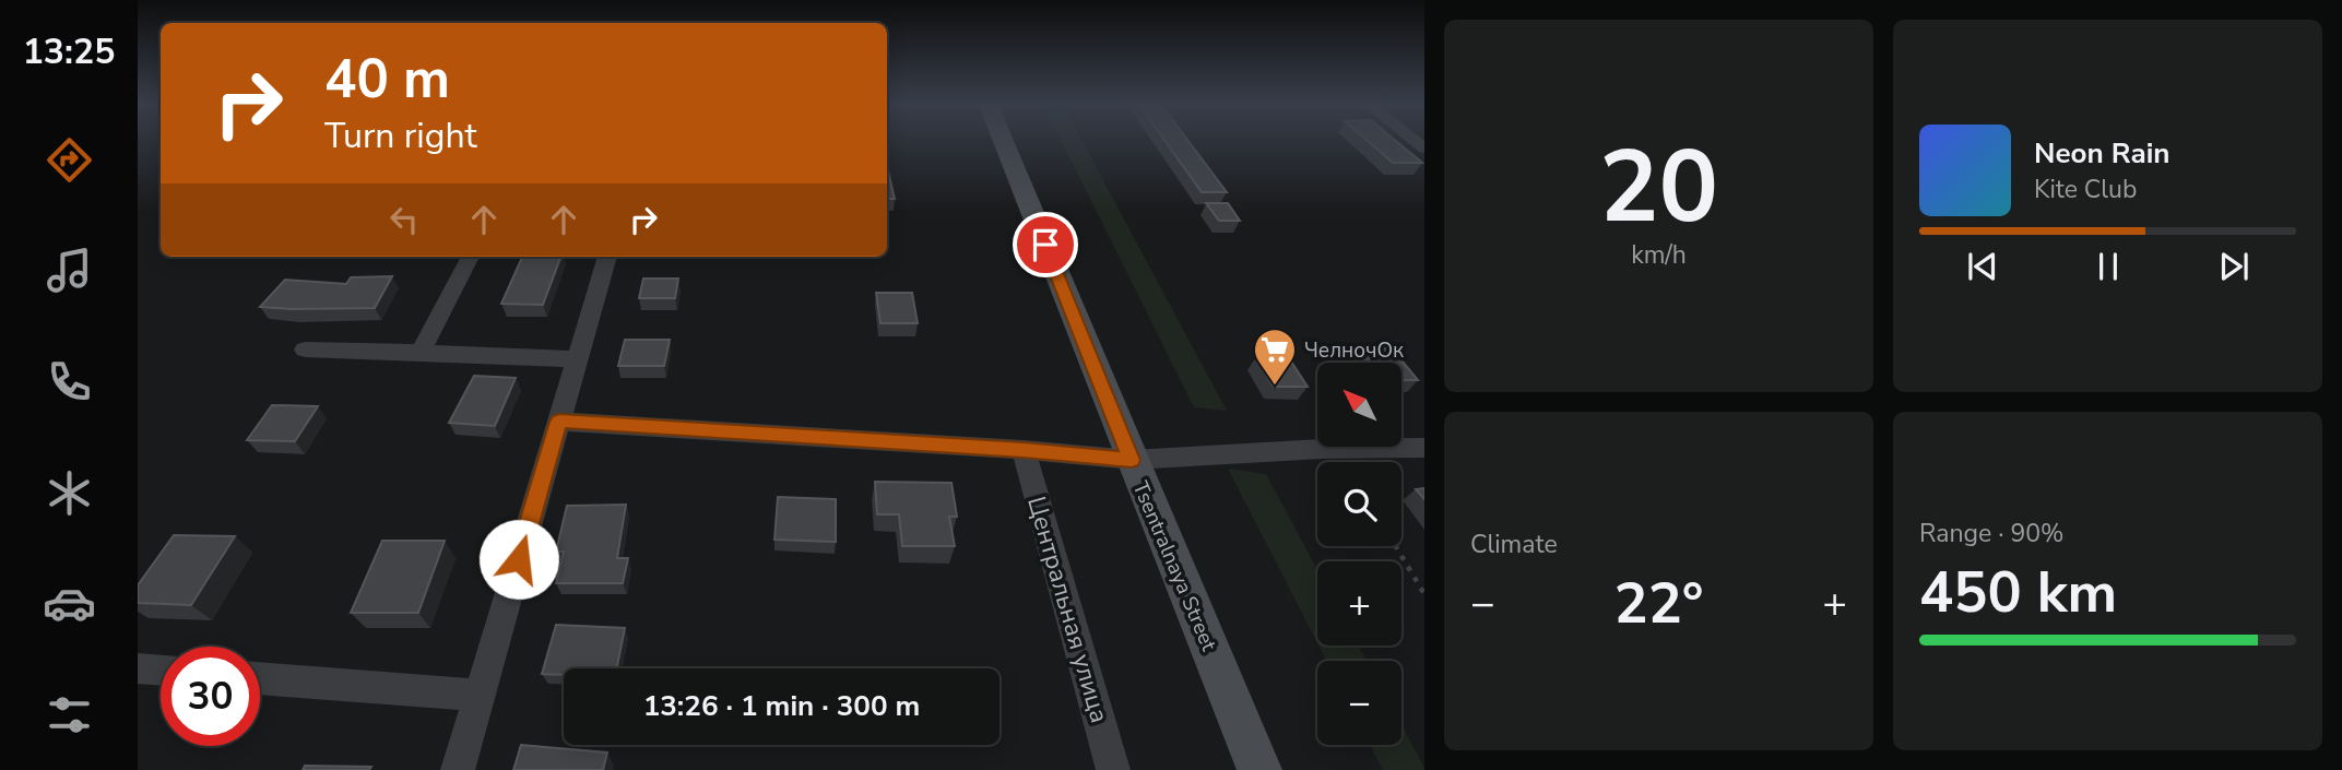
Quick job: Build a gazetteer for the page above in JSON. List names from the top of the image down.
{
  "streets": {
    "main road": ["Tsentralnaya Street"],
    "street": ["Центральная улица"]
  },
  "places": {
    "supermarket": ["ЧелночОк"]
  },
  "north": "top left",
  "page": {
    "tabs": "13:25",
    "tile": [
      ["20", "km/h"],
      "Climate",
      ["Range · 90%", "450 km"]
    ],
    "turn": ["40 m", "Turn right"],
    "song": ["Neon Rain", "Kite Club"],
    "map_buttons": ["+", "−"],
    "heat": ["−", "22°", "+"],
    "limit": "30",
    "trip": "13:26 · 1 min · 300 m"
  }
}
